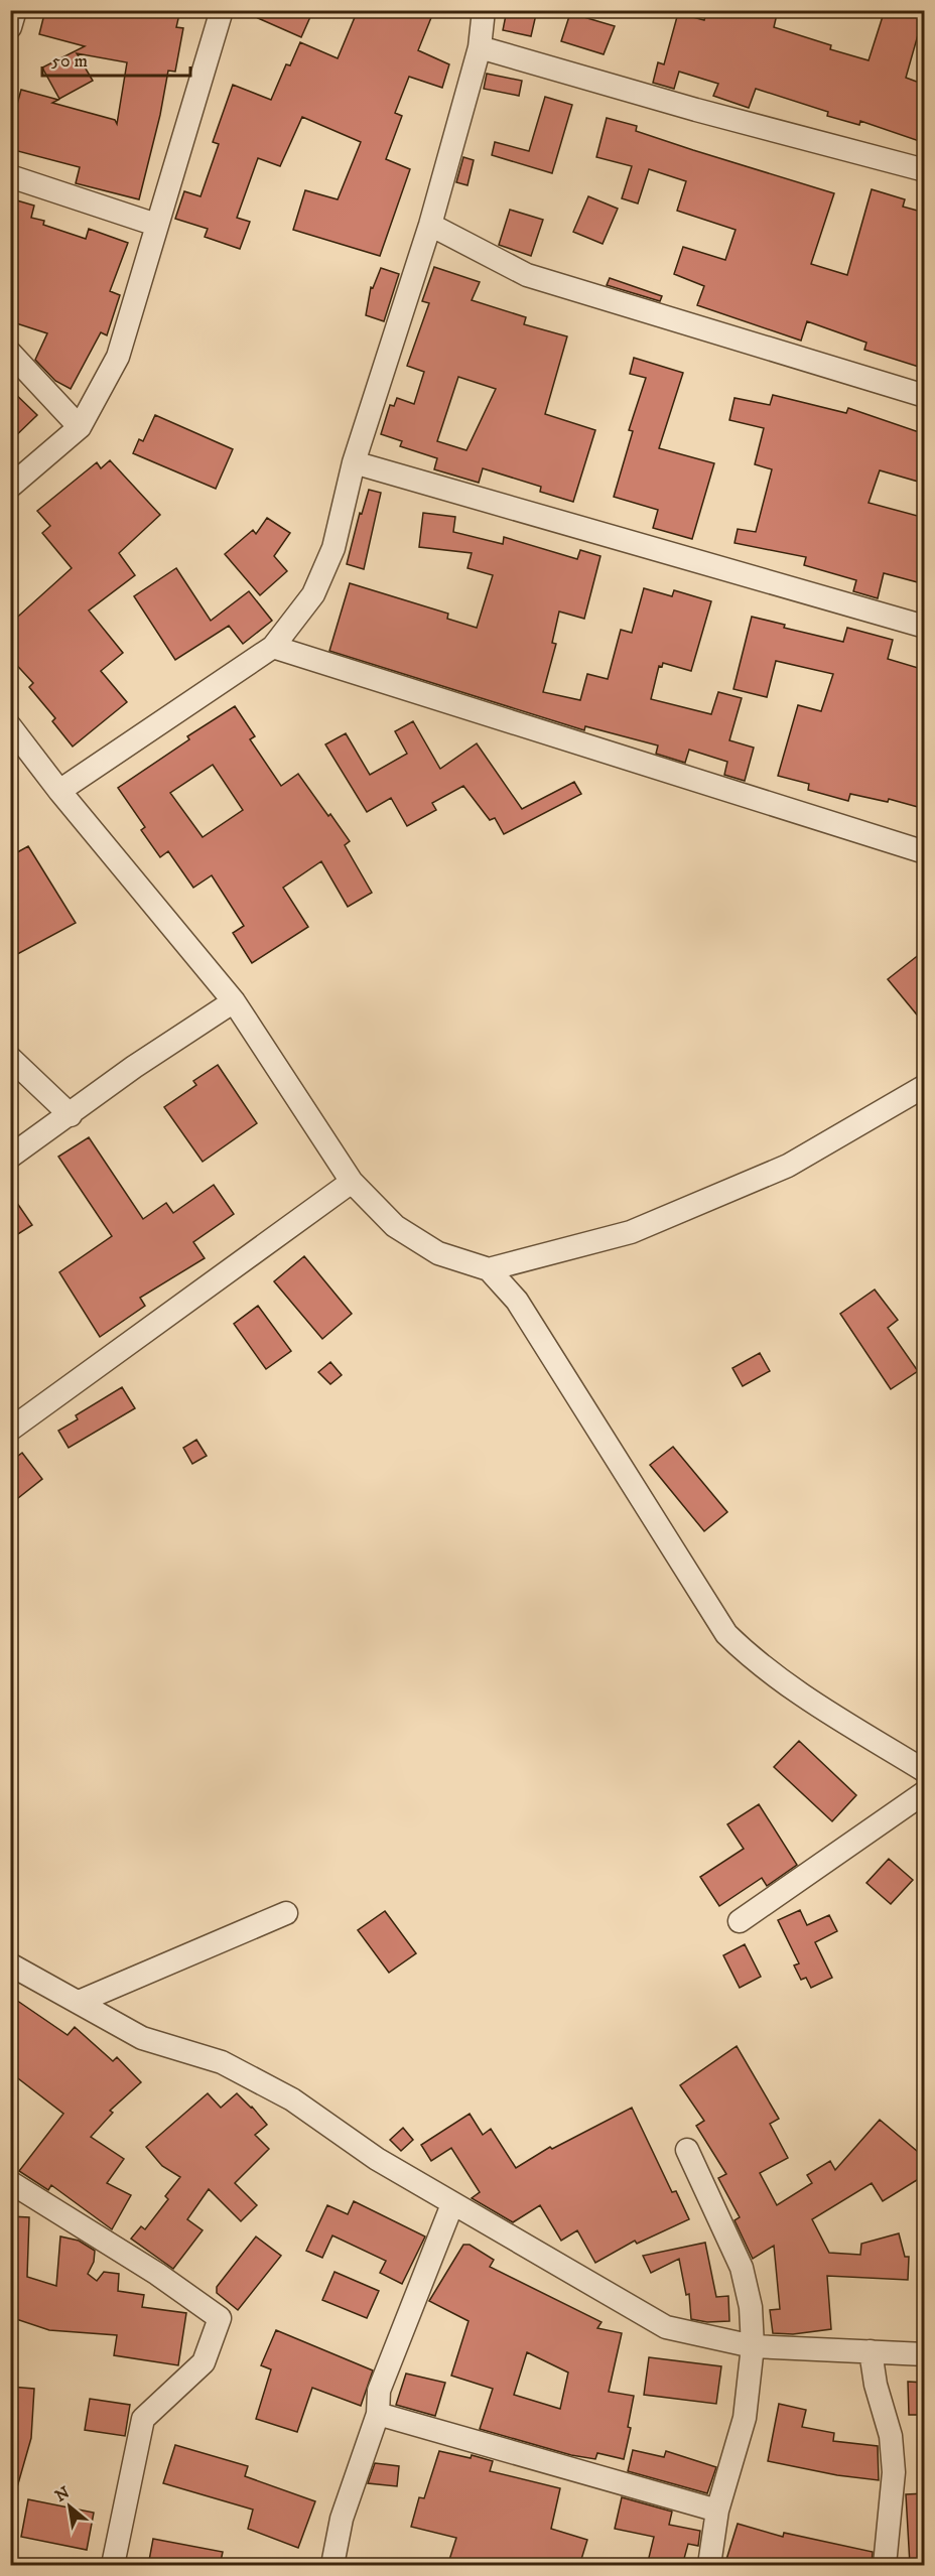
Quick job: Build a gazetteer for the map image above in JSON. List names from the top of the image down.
{
  "scale_bar": "50 m",
  "north": "top left"
}
